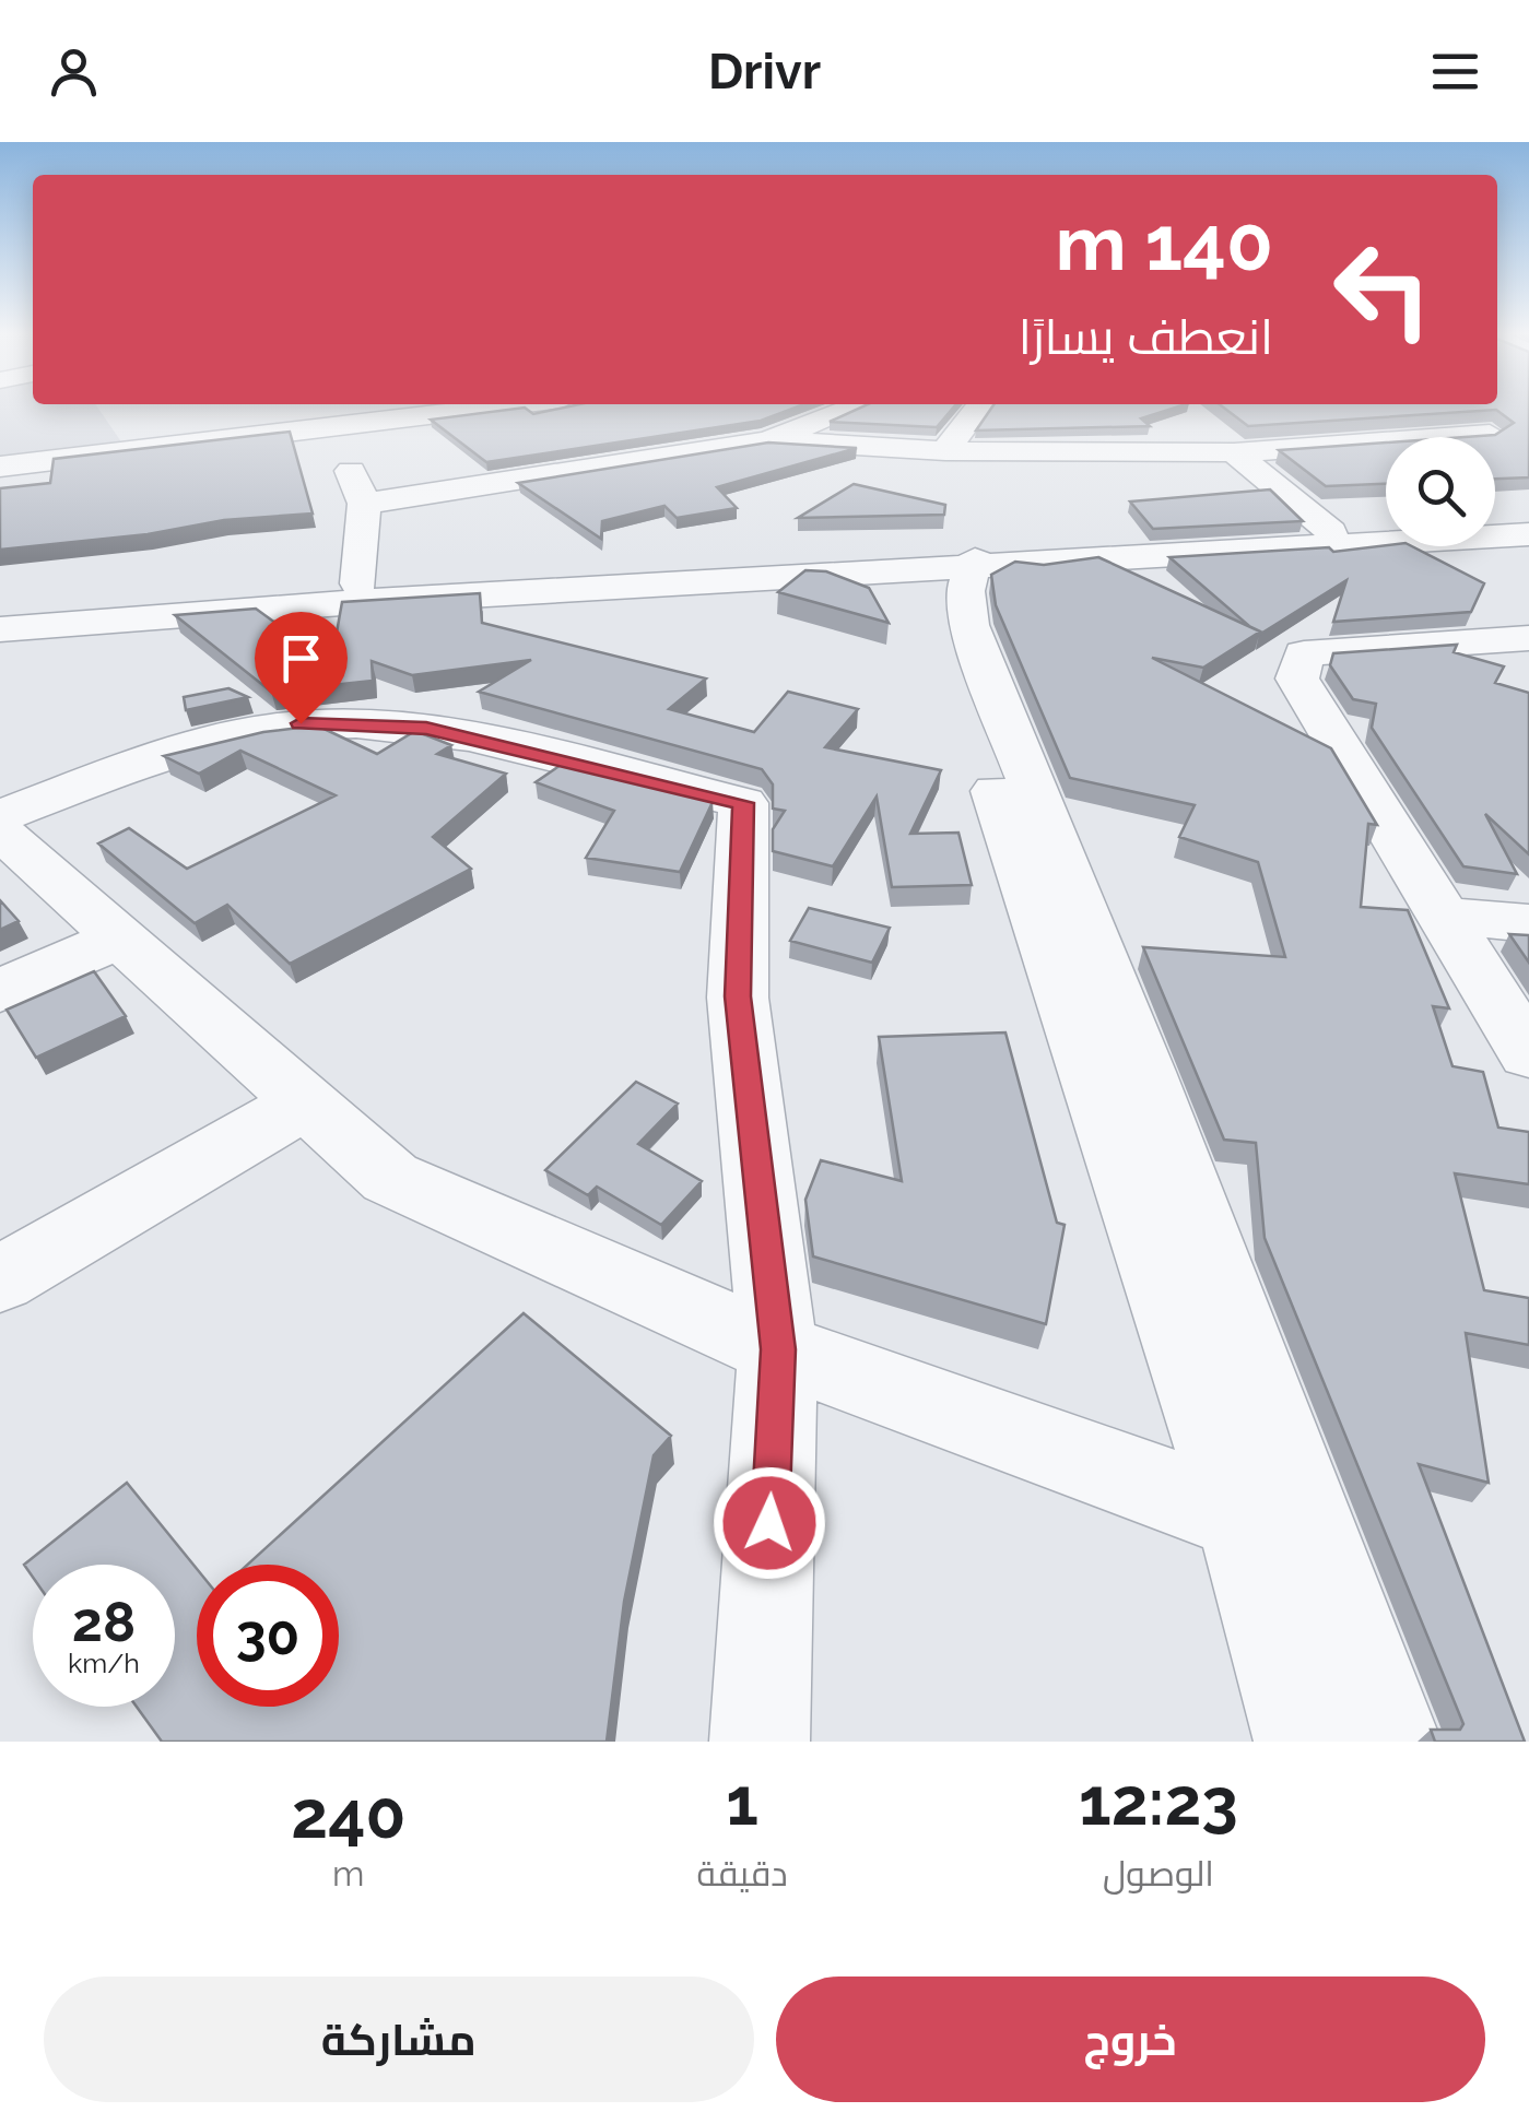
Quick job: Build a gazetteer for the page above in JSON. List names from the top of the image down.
{
  "page": {
    "header": "Drivr",
    "turn": ["140 m", "انعطف يسارًا"],
    "speed": "28 km/h",
    "limit": "30",
    "eta": [
      "12:23",
      "الوصول",
      "1",
      "دقيقة",
      "240",
      "m"
    ],
    "buttons": ["خروج", "مشاركة"]
  }
}
